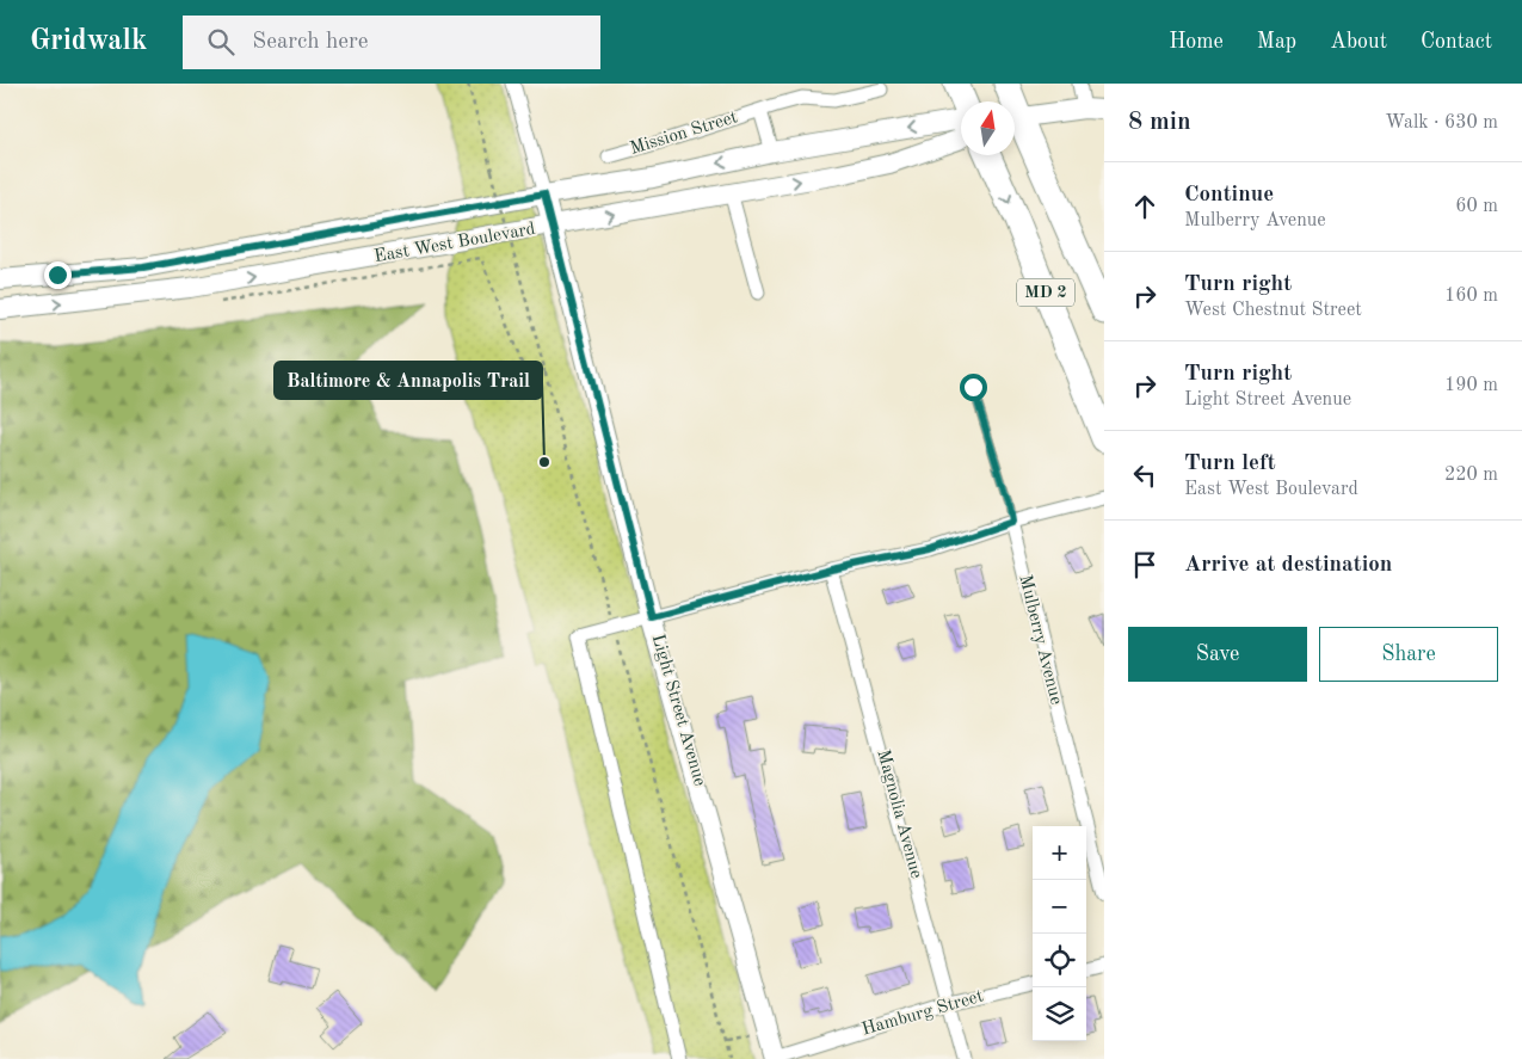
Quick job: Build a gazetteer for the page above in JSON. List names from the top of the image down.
{
  "streets": {
    "highway": ["MD 2"],
    "main road": ["East West Boulevard", "Light Street Avenue"],
    "street": [
      "Mission Street",
      "Mulberry Avenue",
      "Magnolia Avenue",
      "Hamburg Street"
    ]
  },
  "crossings": [
    ["Mission Street", "East West Boulevard"],
    ["East West Boulevard", "Light Street Avenue"],
    ["Light Street Avenue", "Hamburg Street"],
    ["Magnolia Avenue", "Hamburg Street"]
  ],
  "places": ["Baltimore & Annapolis Trail"],
  "north": "top",
  "page": {
    "header": "Gridwalk",
    "search": "Search here",
    "nav": [
      "Home",
      "Map",
      "About",
      "Contact"
    ],
    "heading": ["8 min", "Walk · 630 m"],
    "list": [
      ["Continue", "Mulberry Avenue", "60 m"],
      ["Turn right", "West Chestnut Street", "160 m"],
      ["Turn right", "Light Street Avenue", "190 m"],
      ["Turn left", "East West Boulevard", "220 m"],
      "Arrive at destination"
    ],
    "buttons": ["Save", "Share"],
    "map_buttons": ["+", "−"]
  }
}
